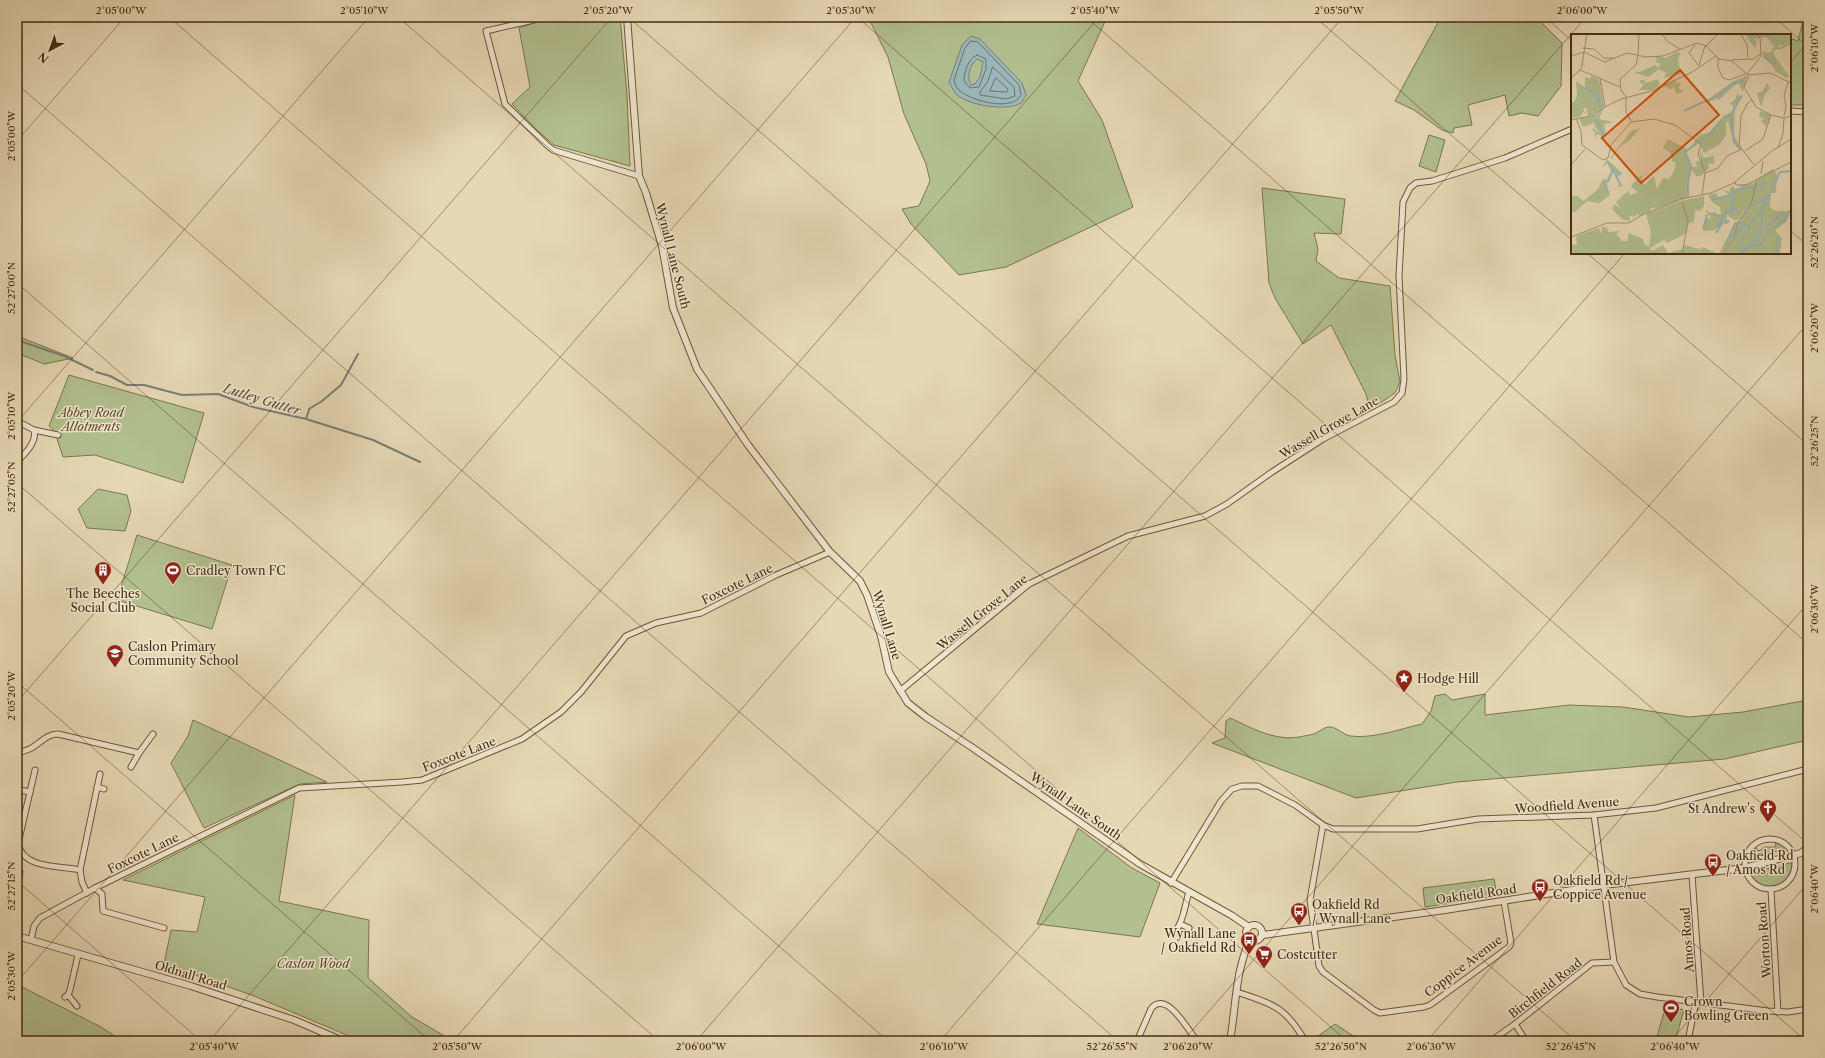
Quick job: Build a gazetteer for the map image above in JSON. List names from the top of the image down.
{
  "streets": {
    "street": [
      "Wynall Lane South",
      "Wassell Grove Lane",
      "Foxcote Lane",
      "Wynall Lane",
      "Woodfield Avenue",
      "Oakfield Road",
      "Amos Road",
      "Worton Road",
      "Coppice Avenue",
      "Oldnall Road",
      "Birchfield Road"
    ]
  },
  "crossings": [
    ["Wynall Lane South", "Wassell Grove Lane"],
    ["Wynall Lane South", "Foxcote Lane"],
    ["Wynall Lane South", "Wynall Lane"],
    ["Wynall Lane South", "Oakfield Road"],
    ["Wassell Grove Lane", "Wynall Lane"],
    ["Foxcote Lane", "Wynall Lane"],
    ["Foxcote Lane", "Oldnall Road"],
    ["Oakfield Road", "Amos Road"],
    ["Oakfield Road", "Worton Road"],
    ["Oakfield Road", "Coppice Avenue"]
  ],
  "water": ["Lutley Gutter"],
  "parks": ["Abbey Road Allotments", "Caslon Wood"],
  "places": {
    "building": ["The Beeches Social Club"],
    "sports": ["Cradley Town FC", "Crown Bowling Green"],
    "school or university": ["Caslon Primary Community School"],
    "place": ["Hodge Hill"],
    "church": ["St Andrew's"],
    "bus stop": [
      "Oakfield Rd / Amos Rd",
      "Oakfield Rd / Coppice Avenue",
      "Oakfield Rd / Wynall Lane",
      "Wynall Lane / Oakfield Rd"
    ],
    "supermarket": ["Costcutter"]
  },
  "north": "bottom left",
  "coordinates": [
    "2°05'00\"W",
    "2°05'10\"W",
    "2°05'20\"W",
    "2°05'30\"W",
    "2°05'40\"W",
    "2°05'50\"W",
    "2°06'00\"W",
    "2°06'10\"W",
    "52°26'20\"N",
    "52°27'00\"N",
    "2°06'20\"W",
    "52°26'25\"N",
    "52°27'05\"N",
    "2°06'30\"W",
    "52°27'15\"N",
    "2°06'40\"W",
    "52°26'55\"N",
    "52°26'50\"N",
    "52°26'45\"N"
  ]
}
